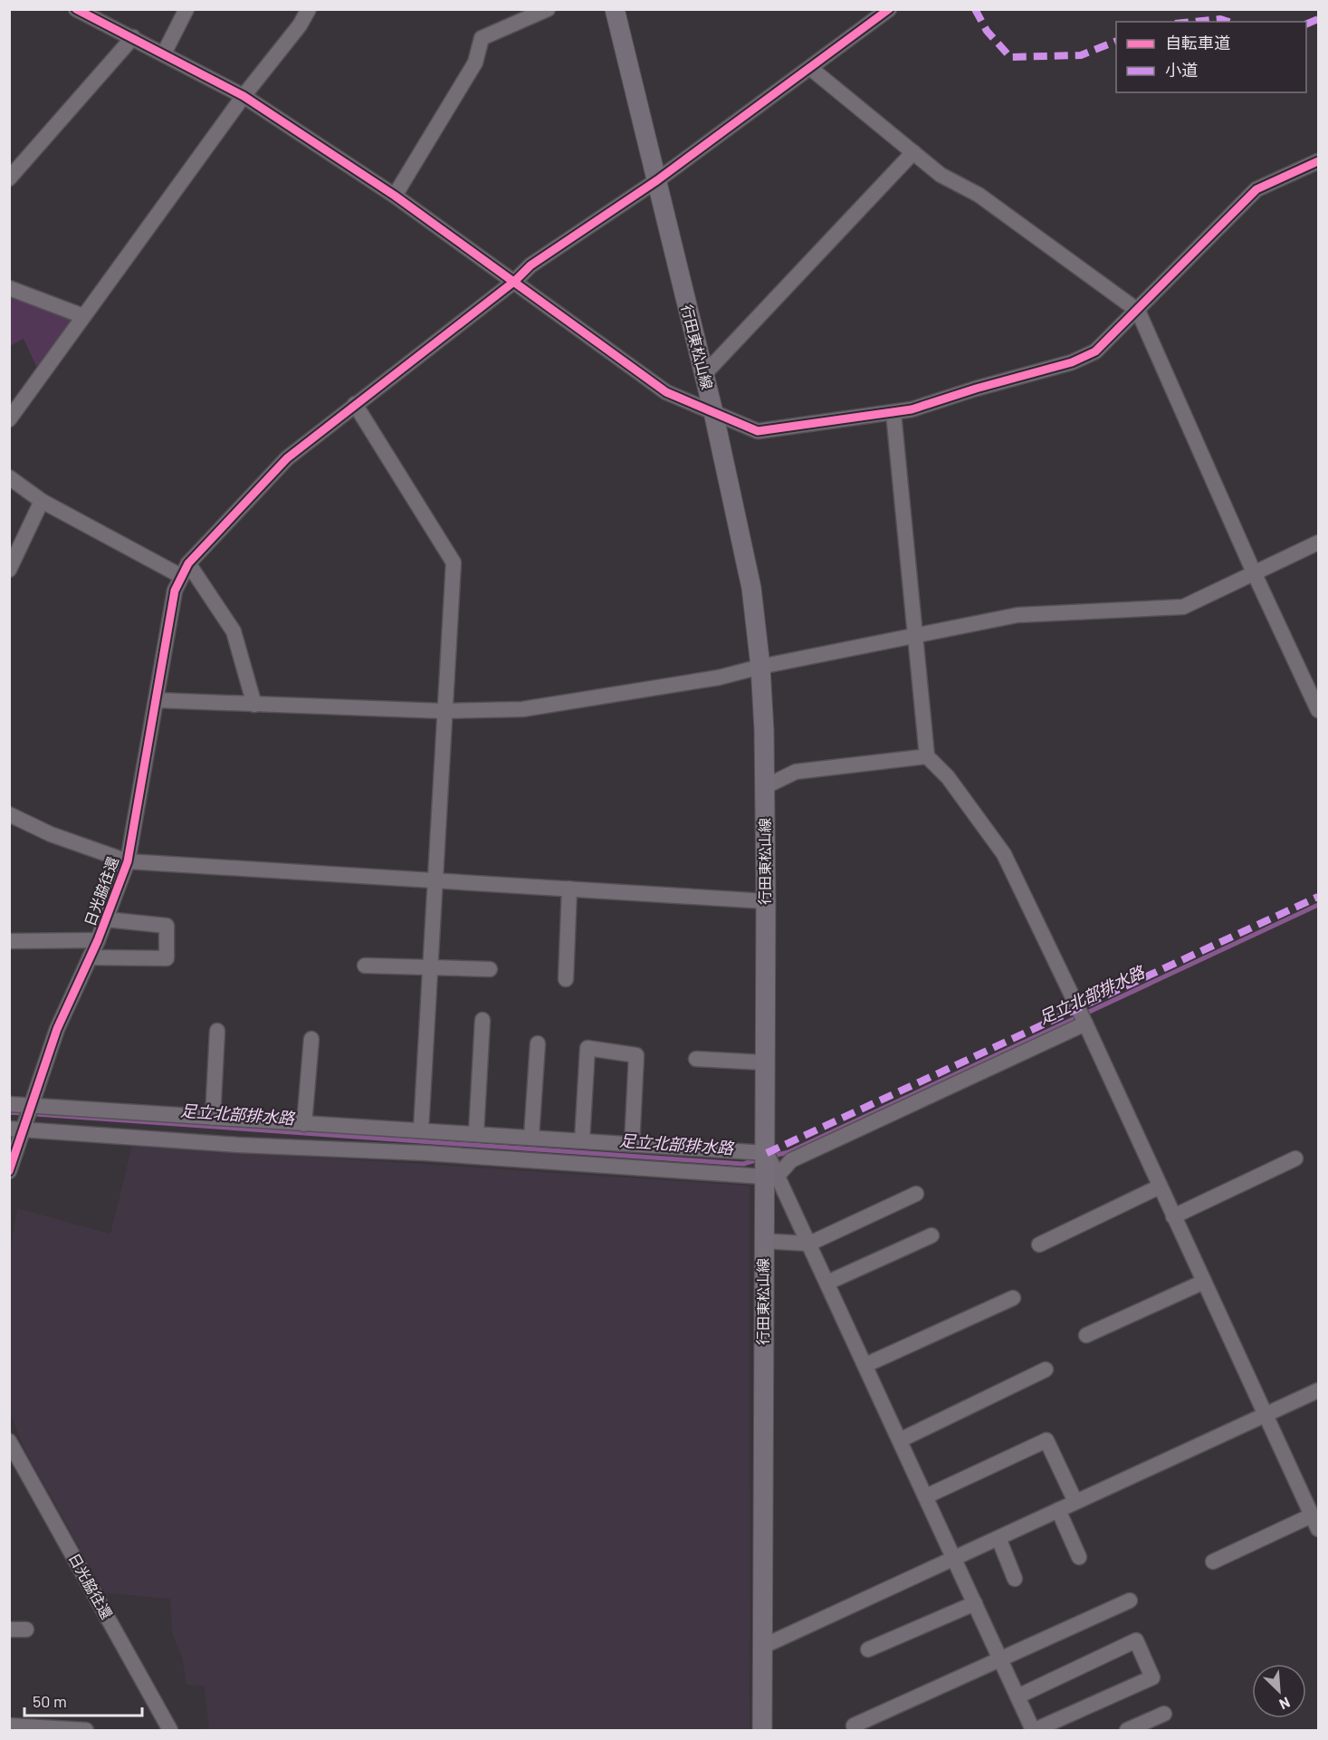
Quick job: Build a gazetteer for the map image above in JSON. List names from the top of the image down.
{
  "streets": {
    "main road": ["行田東松山線"],
    "street": ["日光脇往還"]
  },
  "water": ["足立北部排水路"],
  "legend": ["自転車道", "小道"],
  "scale_bar": "50 m",
  "north": "bottom right"
}
